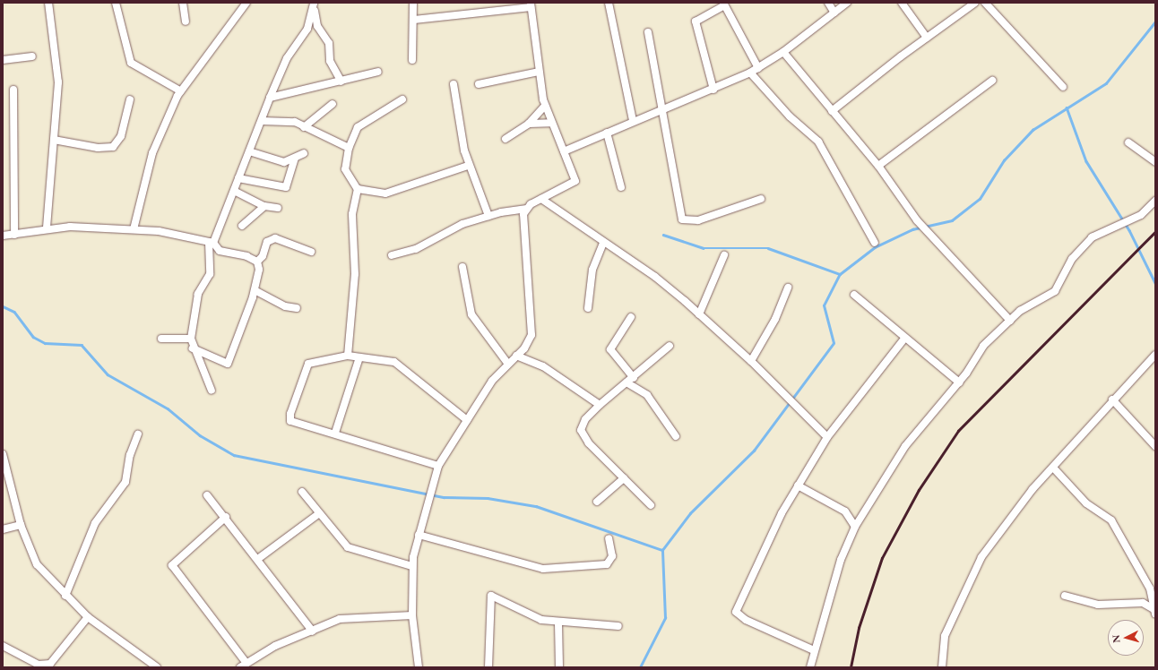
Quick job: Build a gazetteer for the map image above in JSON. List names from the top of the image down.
{
  "north": "left"
}
